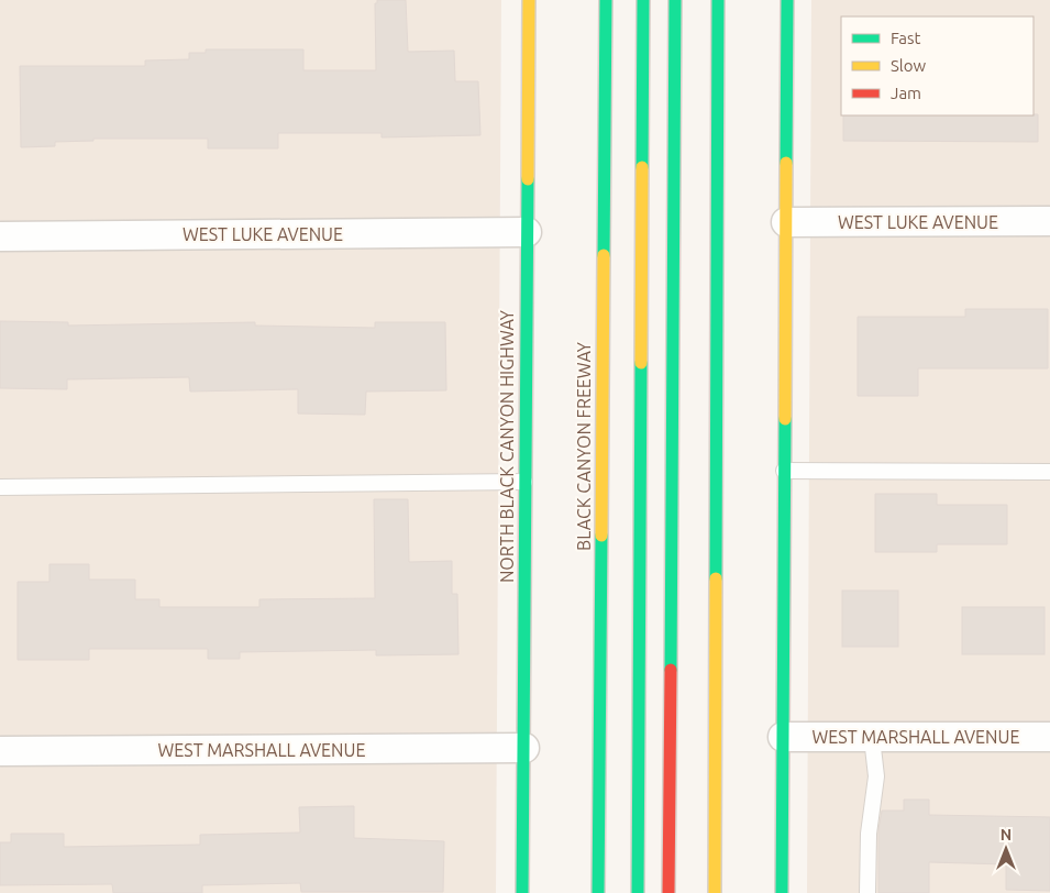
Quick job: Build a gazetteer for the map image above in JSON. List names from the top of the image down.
{
  "streets": {
    "main road": ["NORTH BLACK CANYON HIGHWAY", "BLACK CANYON FREEWAY"],
    "street": ["WEST LUKE AVENUE", "WEST MARSHALL AVENUE"]
  },
  "crossings": [
    ["WEST LUKE AVENUE", "NORTH BLACK CANYON HIGHWAY"],
    ["NORTH BLACK CANYON HIGHWAY", "WEST MARSHALL AVENUE"]
  ],
  "legend": ["Fast", "Slow", "Jam"],
  "north": "top"
}
